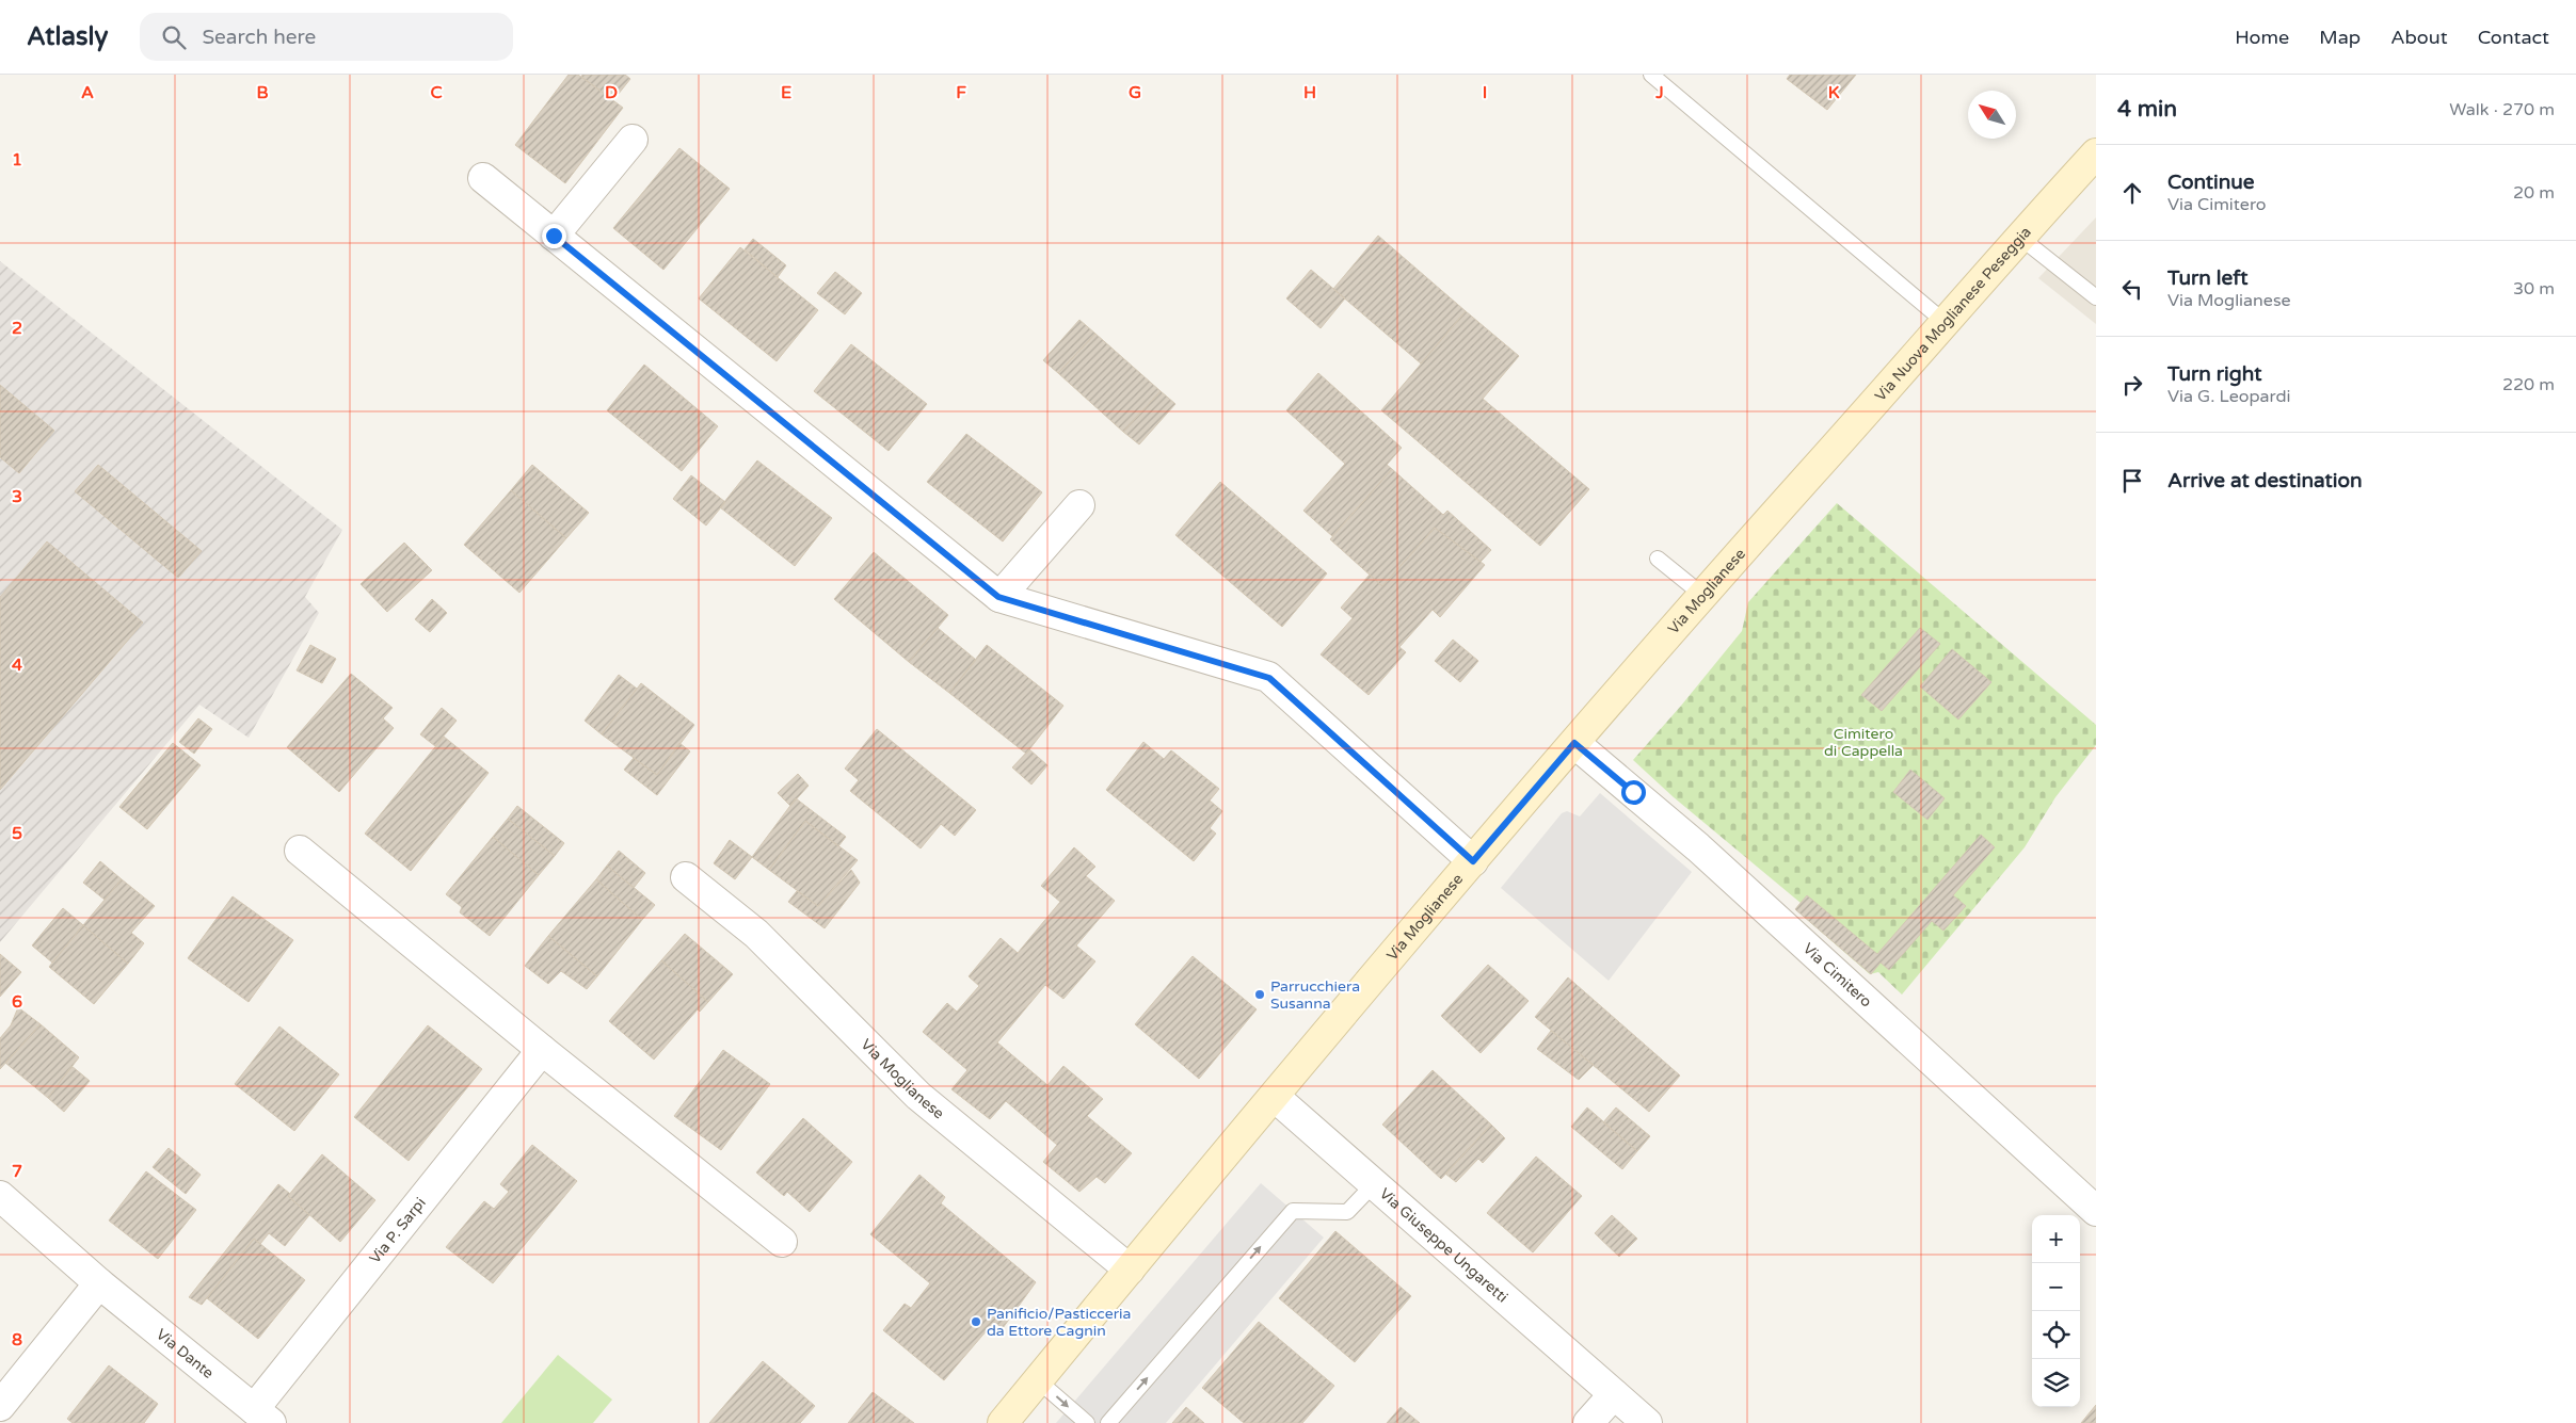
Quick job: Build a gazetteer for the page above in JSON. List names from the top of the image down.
{
  "streets": {
    "main road": ["Via Nuova Moglianese Peseggia", "Via Moglianese"],
    "street": [
      "Via Cimitero",
      "Via P. Sarpi",
      "Via Giuseppe Ungaretti",
      "Via Dante"
    ]
  },
  "crossings": [
    ["Via Nuova Moglianese Peseggia", "Via Moglianese"],
    ["Via Moglianese", "Via Cimitero"],
    ["Via Moglianese", "Via Giuseppe Ungaretti"],
    ["Via P. Sarpi", "Via Dante"]
  ],
  "parks": ["Cimitero di Cappella"],
  "places": ["Parrucchiera Susanna", "Panificio/Pasticceria da Ettore Cagnin"],
  "north": "top left",
  "page": {
    "header": "Atlasly",
    "search": "Search here",
    "nav": [
      "Home",
      "Map",
      "About",
      "Contact"
    ],
    "heading": ["4 min", "Walk · 270 m"],
    "list": [
      ["Continue", "Via Cimitero", "20 m"],
      ["Turn left", "Via Moglianese", "30 m"],
      ["Turn right", "Via G. Leopardi", "220 m"],
      "Arrive at destination"
    ],
    "map_buttons": ["+", "−"]
  },
  "grid": {
    "columns": [
      "A",
      "B",
      "C",
      "D",
      "E",
      "F",
      "G",
      "H",
      "I",
      "J",
      "K"
    ],
    "rows": [
      "1",
      "2",
      "3",
      "4",
      "5",
      "6",
      "7",
      "8"
    ]
  }
}
